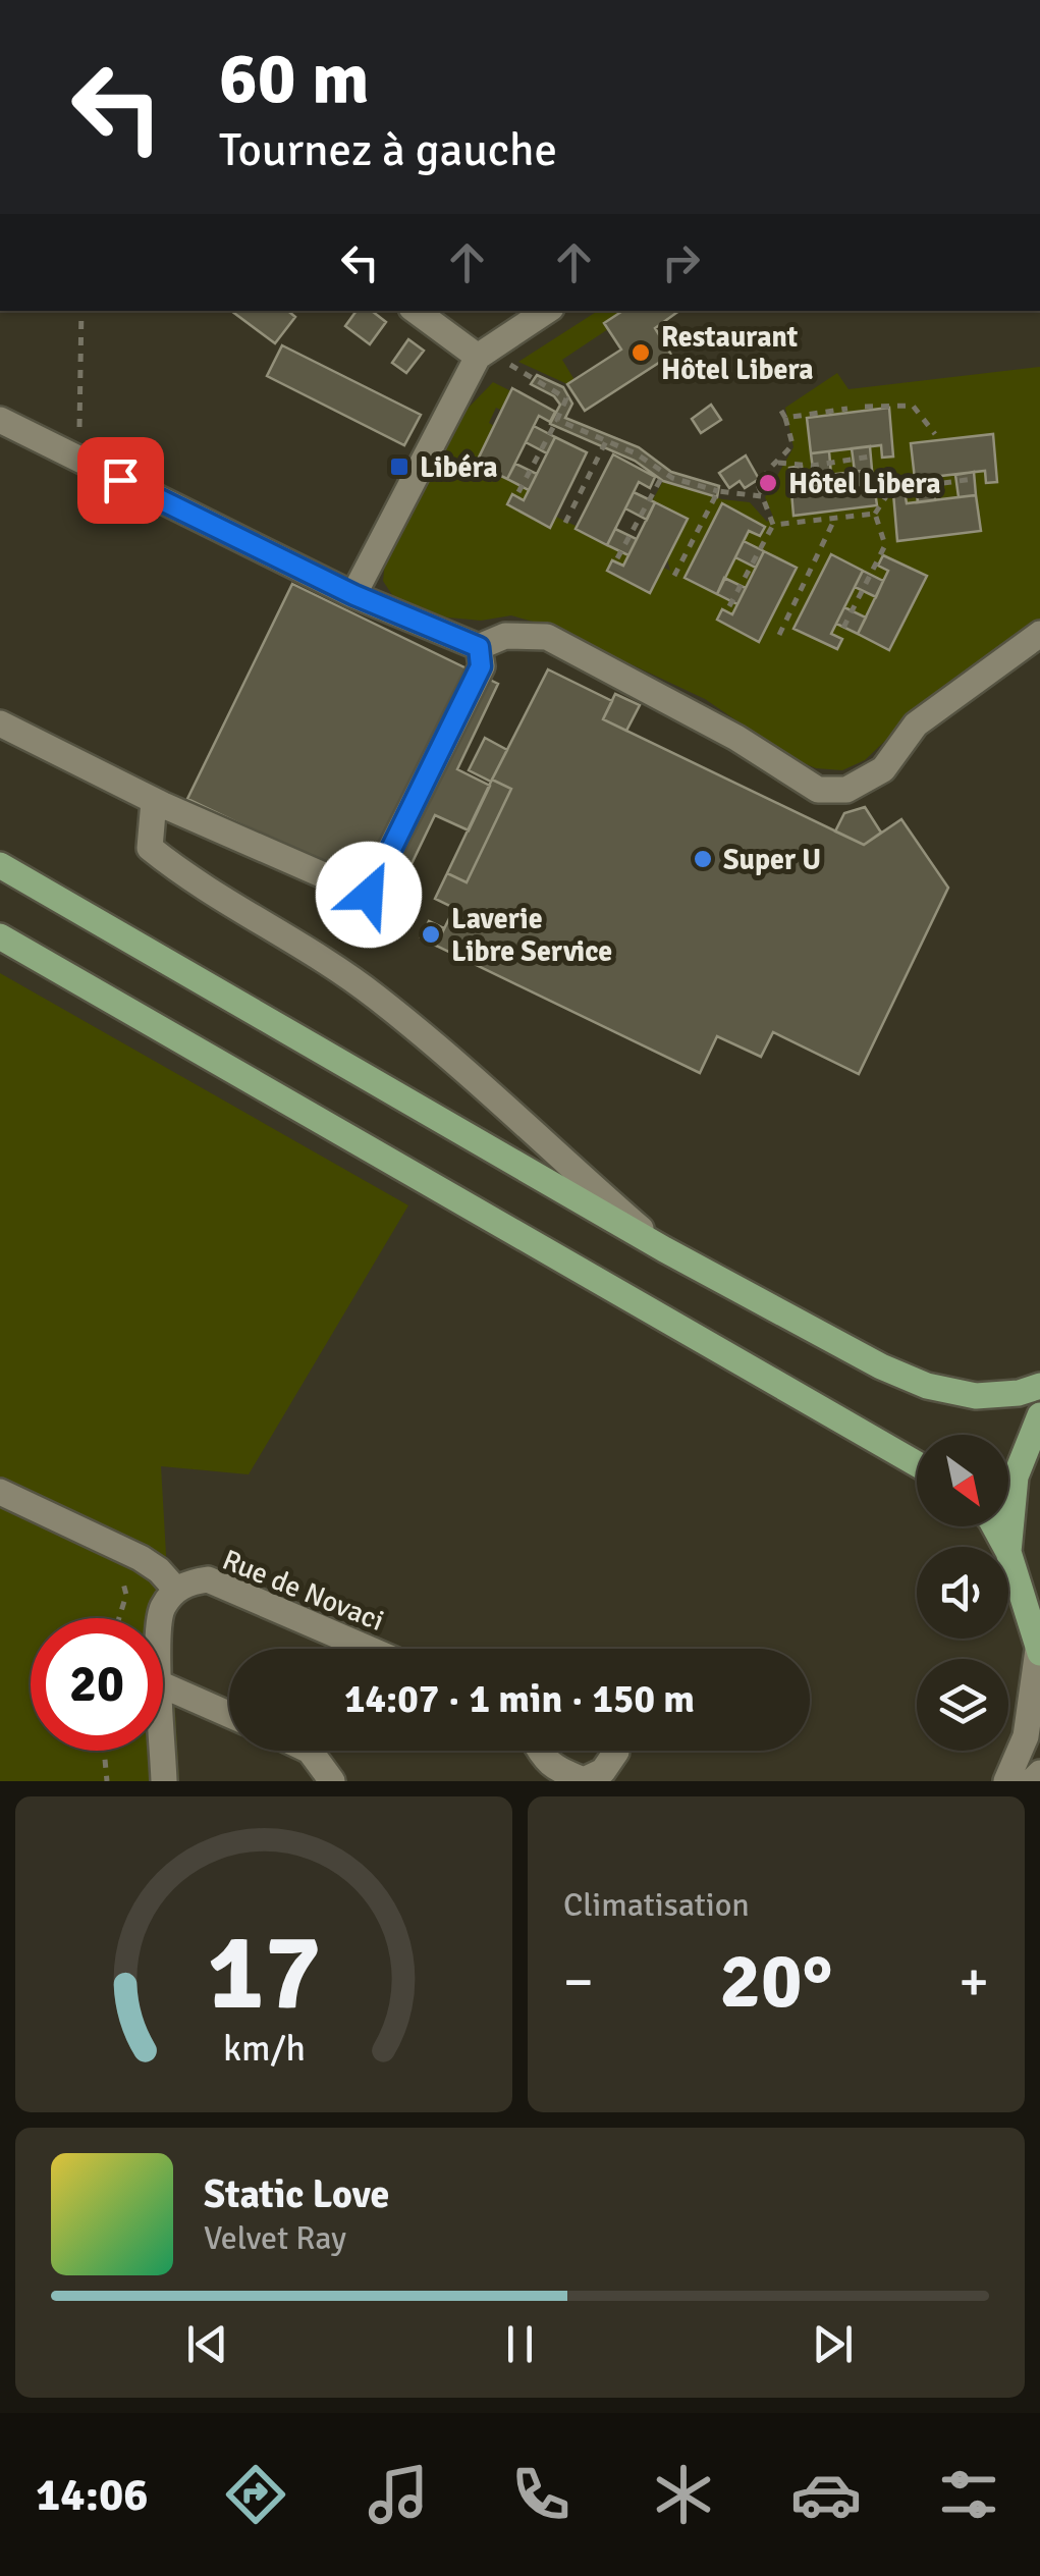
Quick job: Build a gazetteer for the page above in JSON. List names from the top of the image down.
{
  "streets": {
    "street": ["Rue de Novaci"]
  },
  "places": {
    "other": [
      "Restaurant Hôtel Libera",
      "Hôtel Libera",
      "Super U",
      "Laverie Libre Service"
    ],
    "transit": ["Libéra"]
  },
  "north": "bottom right",
  "page": {
    "turn": ["60 m", "Tournez à gauche"],
    "limit": "20",
    "trip": "14:07 · 1 min · 150 m",
    "tile": "Climatisation",
    "heat": ["−", "20°", "+"],
    "song": ["Static Love", "Velvet Ray"],
    "tabs": "14:06",
    "gauge": ["17", "km/h"]
  }
}
